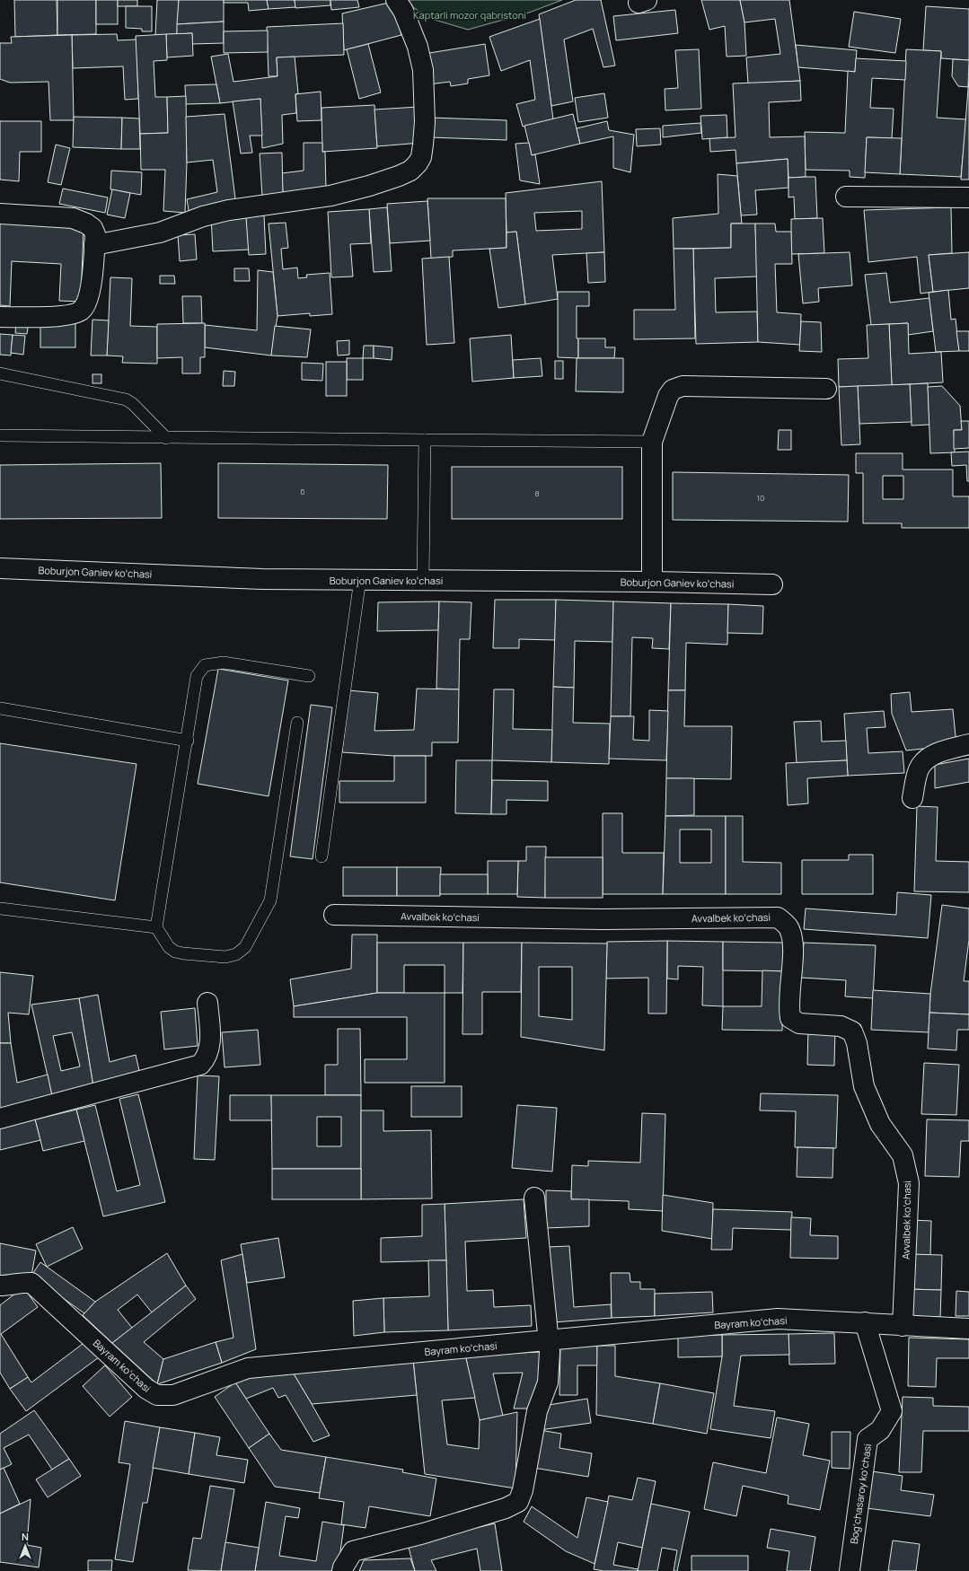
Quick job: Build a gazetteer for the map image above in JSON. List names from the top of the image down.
{
  "streets": {
    "street": [
      "Boburjon Ganiev koʻchasi",
      "Avvalbek koʻchasi",
      "Bayram koʻchasi",
      "Bogʻchasaroy koʻchasi"
    ]
  },
  "crossings": [
    ["Avvalbek koʻchasi", "Bayram koʻchasi"],
    ["Bayram koʻchasi", "Bogʻchasaroy koʻchasi"]
  ],
  "parks": ["Kaptarli mozor qabristoni"],
  "house_numbers": ["6", "8", "10"],
  "north": "top"
}
